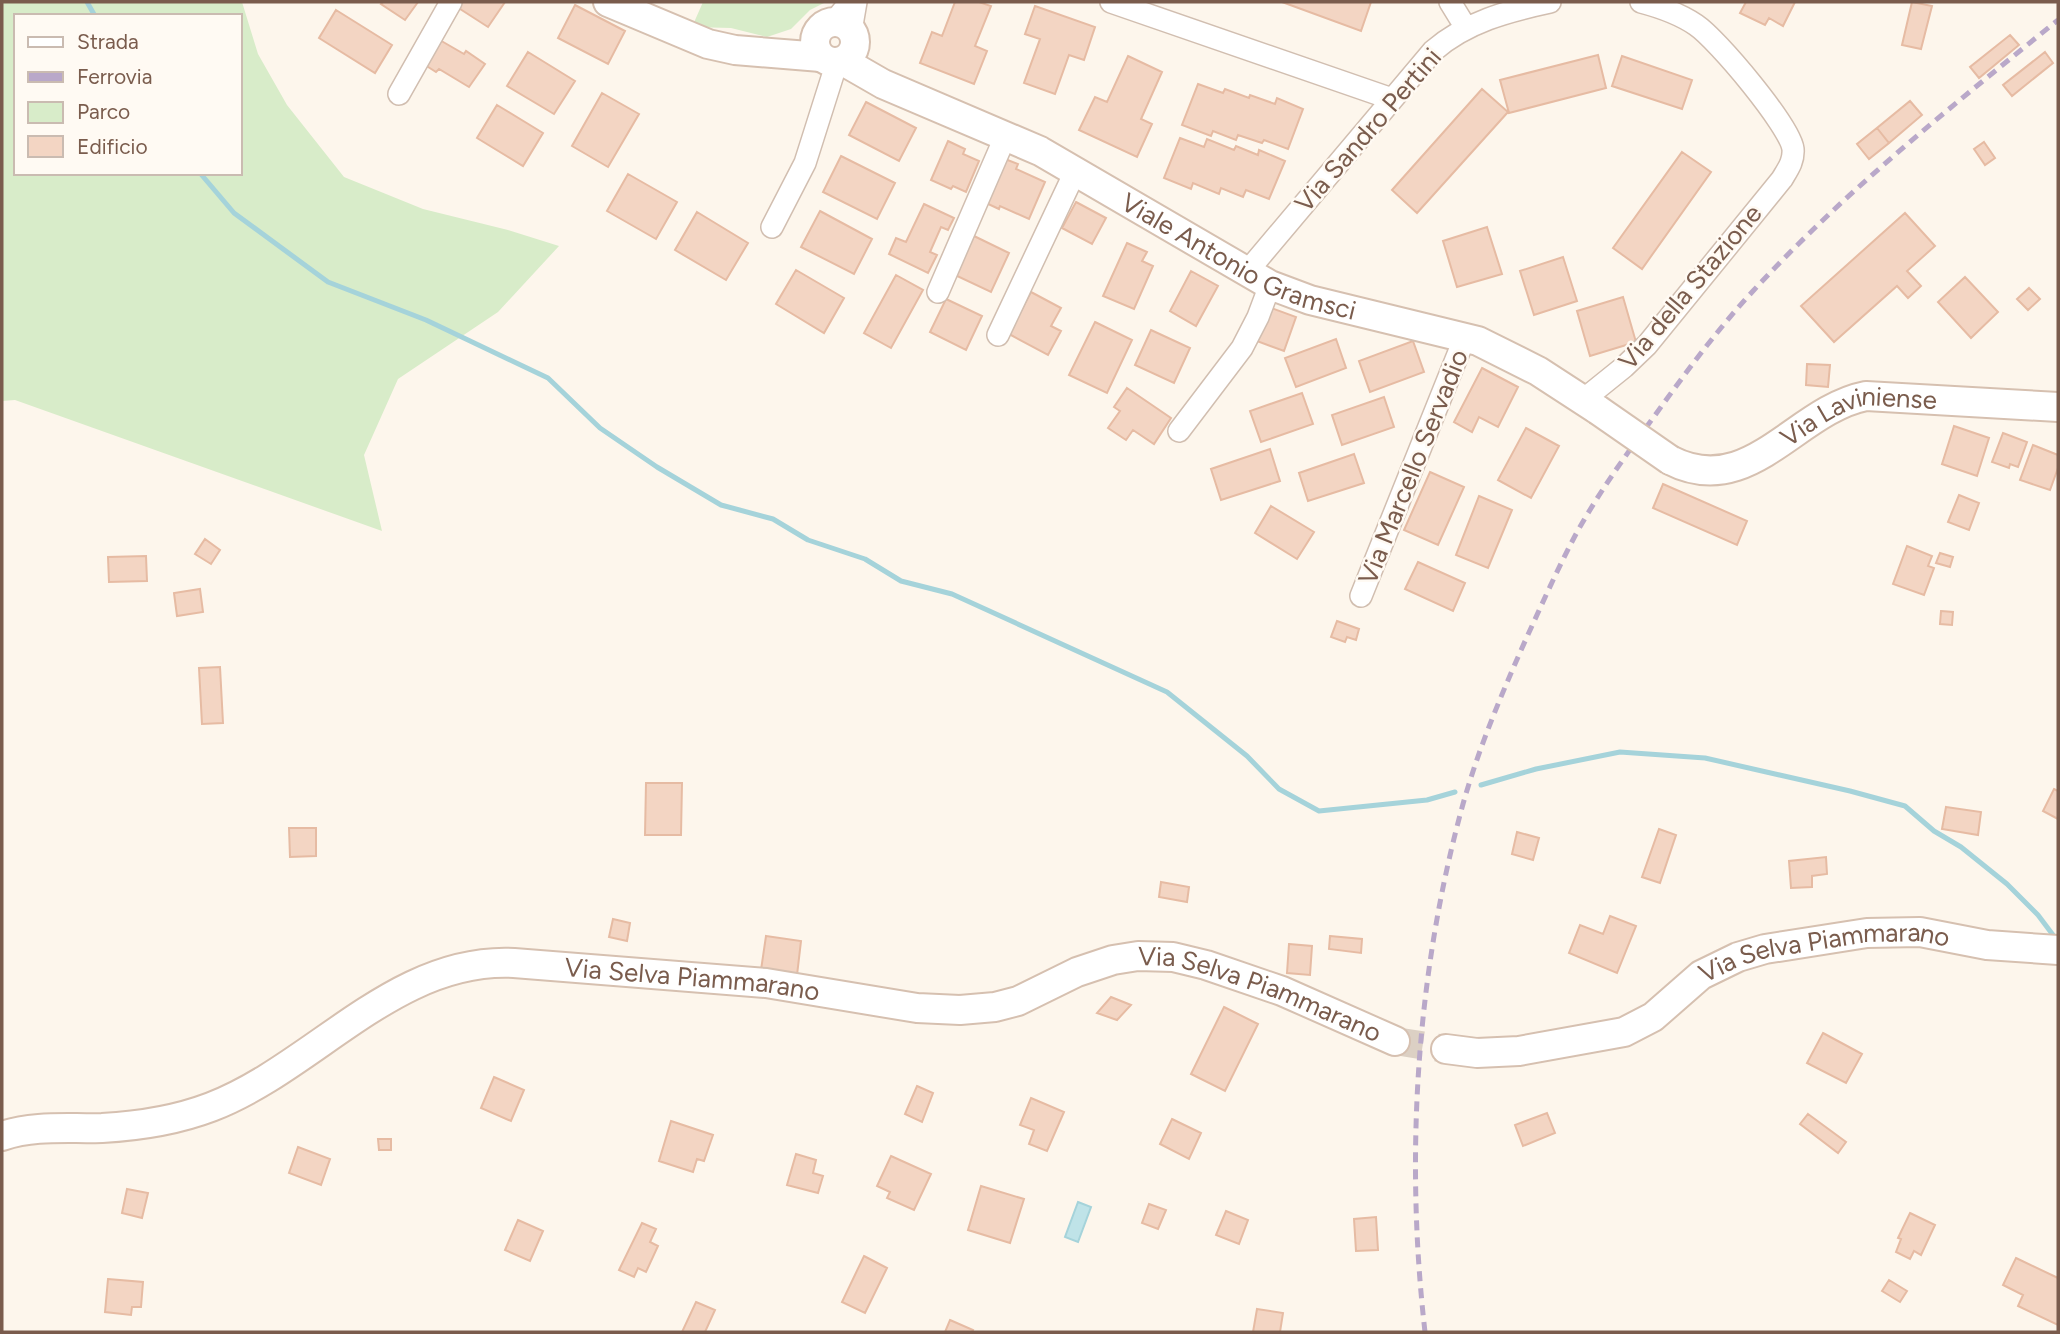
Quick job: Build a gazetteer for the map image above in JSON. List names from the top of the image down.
{
  "streets": {
    "street": [
      "Via Sandro Pertini",
      "Viale Antonio Gramsci",
      "Via della Stazione",
      "Via Laviniense",
      "Via Marcello Servadio",
      "Via Selva Piammarano"
    ]
  },
  "crossings": [
    ["Via Sandro Pertini", "Viale Antonio Gramsci"],
    ["Viale Antonio Gramsci", "Via della Stazione"],
    ["Viale Antonio Gramsci", "Via Laviniense"],
    ["Viale Antonio Gramsci", "Via Marcello Servadio"],
    ["Via della Stazione", "Via Laviniense"]
  ],
  "legend": [
    "Strada",
    "Ferrovia",
    "Parco",
    "Edificio"
  ]
}
